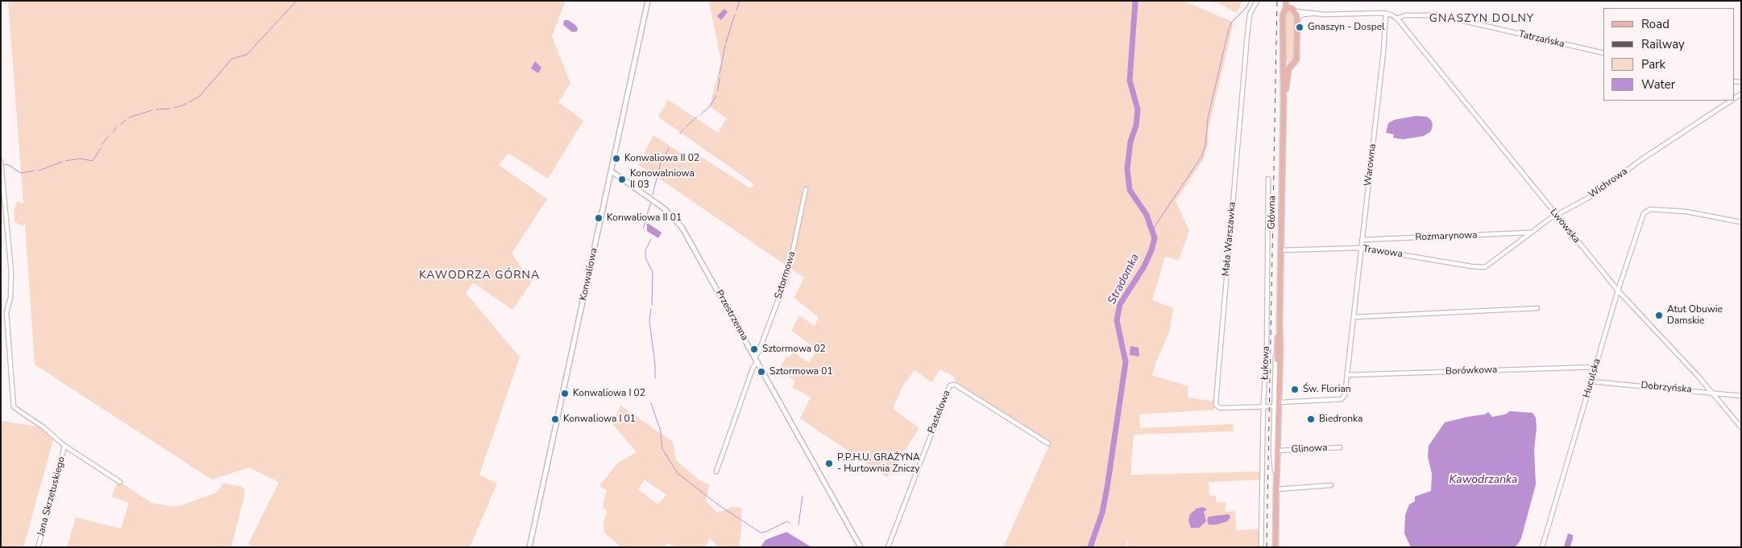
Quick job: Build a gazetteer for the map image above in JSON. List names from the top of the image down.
{
  "streets": {
    "main road": ["Główna"],
    "street": [
      "Tatrzańska",
      "Warowna",
      "Wichrowa",
      "Lwowska",
      "Rozmarynowa",
      "Mała Warszawka",
      "Trawowa",
      "Konwaliowa",
      "Sztormowa",
      "Przestrzenna",
      "Łukowa",
      "Borówkowa",
      "Huculska",
      "Dobrzyńska",
      "Pastelowa",
      "Glinowa",
      "Jana Skrzetuskiego"
    ]
  },
  "crossings": [
    ["Tatrzańska", "Lwowska"],
    ["Warowna", "Główna"],
    ["Warowna", "Rozmarynowa"],
    ["Warowna", "Trawowa"],
    ["Warowna", "Borówkowa"],
    ["Wichrowa", "Lwowska"],
    ["Wichrowa", "Rozmarynowa"],
    ["Wichrowa", "Trawowa"],
    ["Główna", "Mała Warszawka"],
    ["Główna", "Trawowa"],
    ["Główna", "Glinowa"],
    ["Lwowska", "Huculska"],
    ["Lwowska", "Dobrzyńska"],
    ["Mała Warszawka", "Łukowa"],
    ["Konwaliowa", "Przestrzenna"],
    ["Sztormowa", "Przestrzenna"],
    ["Borówkowa", "Huculska"],
    ["Huculska", "Dobrzyńska"]
  ],
  "districts": ["GNASZYN DOLNY", "KAWODRZA GÓRNA"],
  "water": ["Stradomka", "Kawodrzanka"],
  "places": [
    "Gnaszyn - Dospel",
    "Konwaliowa II 02",
    "Konowalniowa II 03",
    "Konwaliowa II 01",
    "Atut Obuwie Damskie",
    "Sztormowa 02",
    "Sztormowa 01",
    "Św. Florian",
    "Konwaliowa I 02",
    "Konwaliowa I 01",
    "Biedronka",
    "P.P.H.U. GRAŻYNA - Hurtownia Zniczy"
  ],
  "legend": [
    "Road",
    "Railway",
    "Park",
    "Water"
  ]
}
